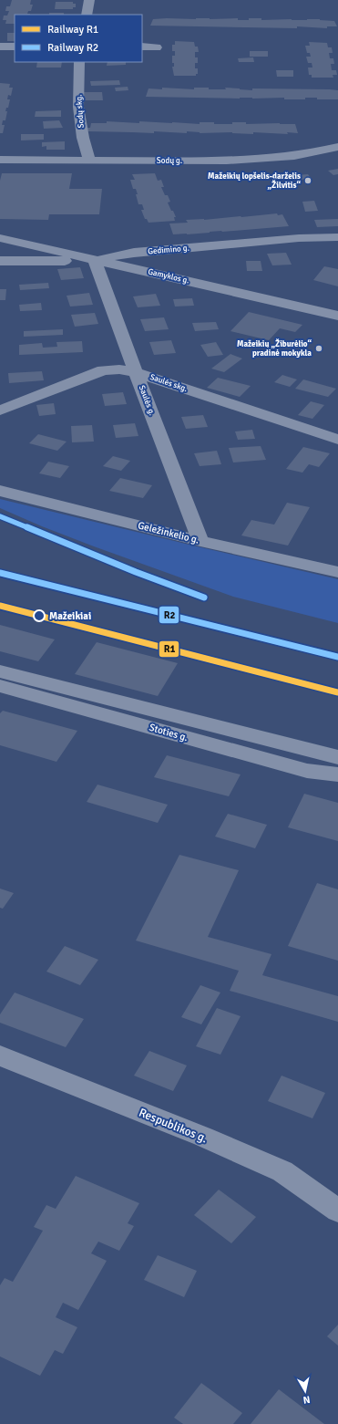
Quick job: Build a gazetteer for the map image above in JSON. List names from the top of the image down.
{
  "streets": {
    "street": [
      "Sodų skg.",
      "Sodų g.",
      "Gedimino g.",
      "Gamyklos g.",
      "Saulės skg.",
      "Saulės g.",
      "Geležinkelio g.",
      "Stoties g.",
      "Respublikos g."
    ]
  },
  "crossings": [
    ["Sodų skg.", "Sodų g."],
    ["Gedimino g.", "Gamyklos g."],
    ["Gedimino g.", "Saulės g."],
    ["Gamyklos g.", "Saulės g."],
    ["Saulės skg.", "Saulės g."],
    ["Saulės g.", "Geležinkelio g."]
  ],
  "places": ["Mažeikių lopšelis-darželis „Žilvitis“", "Mažeikių „Žiburėlio“ pradinė mokykla", "Mažeikiai"],
  "lines": ["rail line R2", "rail line R1"],
  "legend": ["Railway R1", "Railway R2"],
  "north": "bottom"
}
